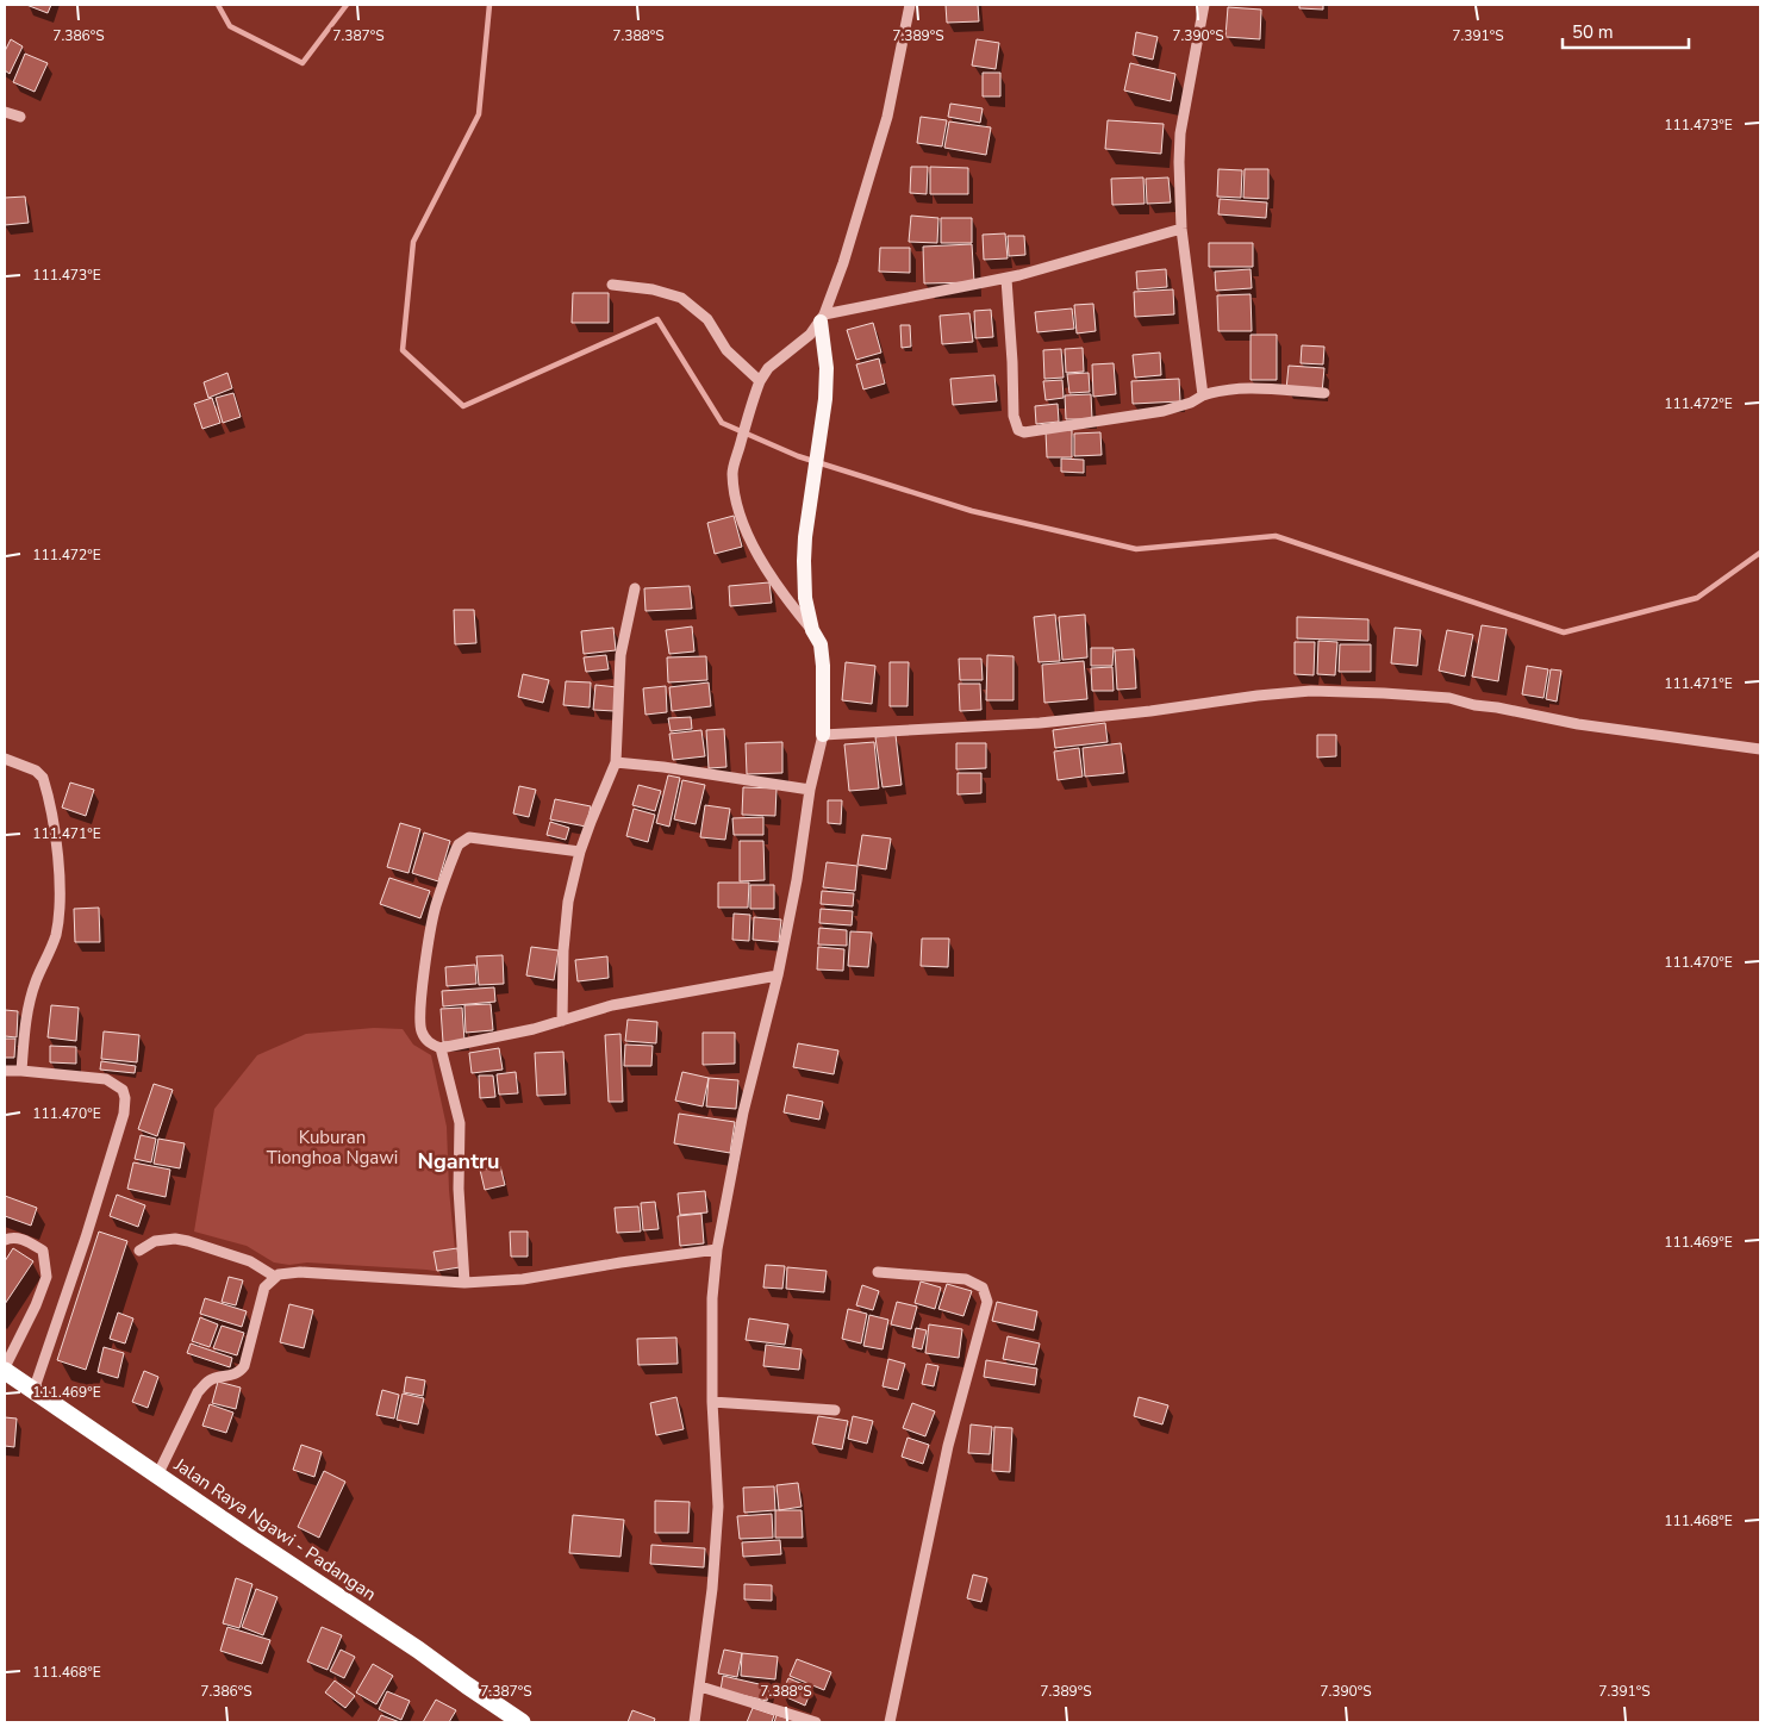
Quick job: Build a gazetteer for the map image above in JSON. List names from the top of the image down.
{
  "streets": {
    "highway": ["Jalan Raya Ngawi - Padangan"]
  },
  "districts": ["Ngantru"],
  "parks": ["Kuburan Tionghoa Ngawi"],
  "scale_bar": "50 m",
  "coordinates": [
    "7.386°S",
    "7.387°S",
    "7.388°S",
    "7.389°S",
    "7.390°S",
    "7.391°S",
    "111.473°E",
    "111.472°E",
    "111.471°E",
    "111.470°E",
    "111.469°E",
    "111.468°E"
  ]
}
